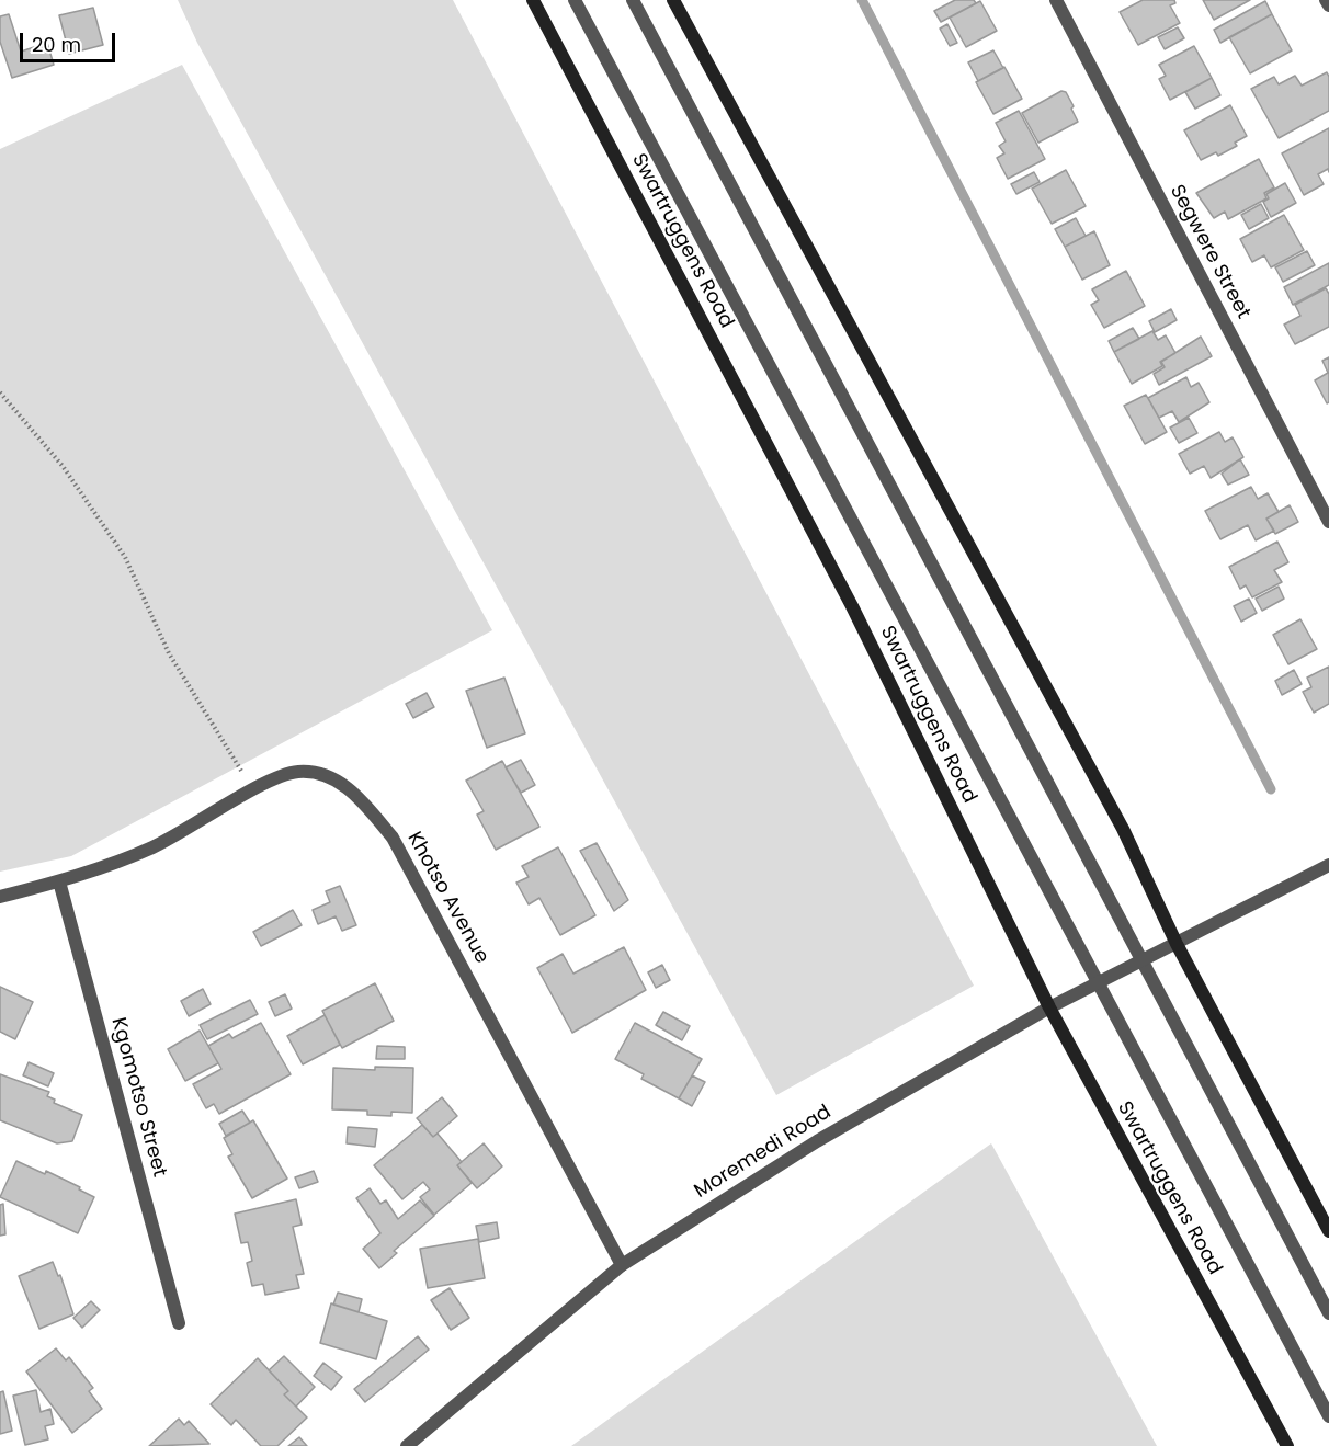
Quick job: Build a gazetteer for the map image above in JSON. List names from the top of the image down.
{
  "streets": {
    "main road": ["Swartruggens Road"],
    "street": [
      "Segwere Street",
      "Khotso Avenue",
      "Kgomotso Street",
      "Moremedi Road"
    ]
  },
  "crossings": [
    ["Swartruggens Road", "Moremedi Road"],
    ["Khotso Avenue", "Kgomotso Street"],
    ["Khotso Avenue", "Moremedi Road"]
  ],
  "scale_bar": "20 m"
}
